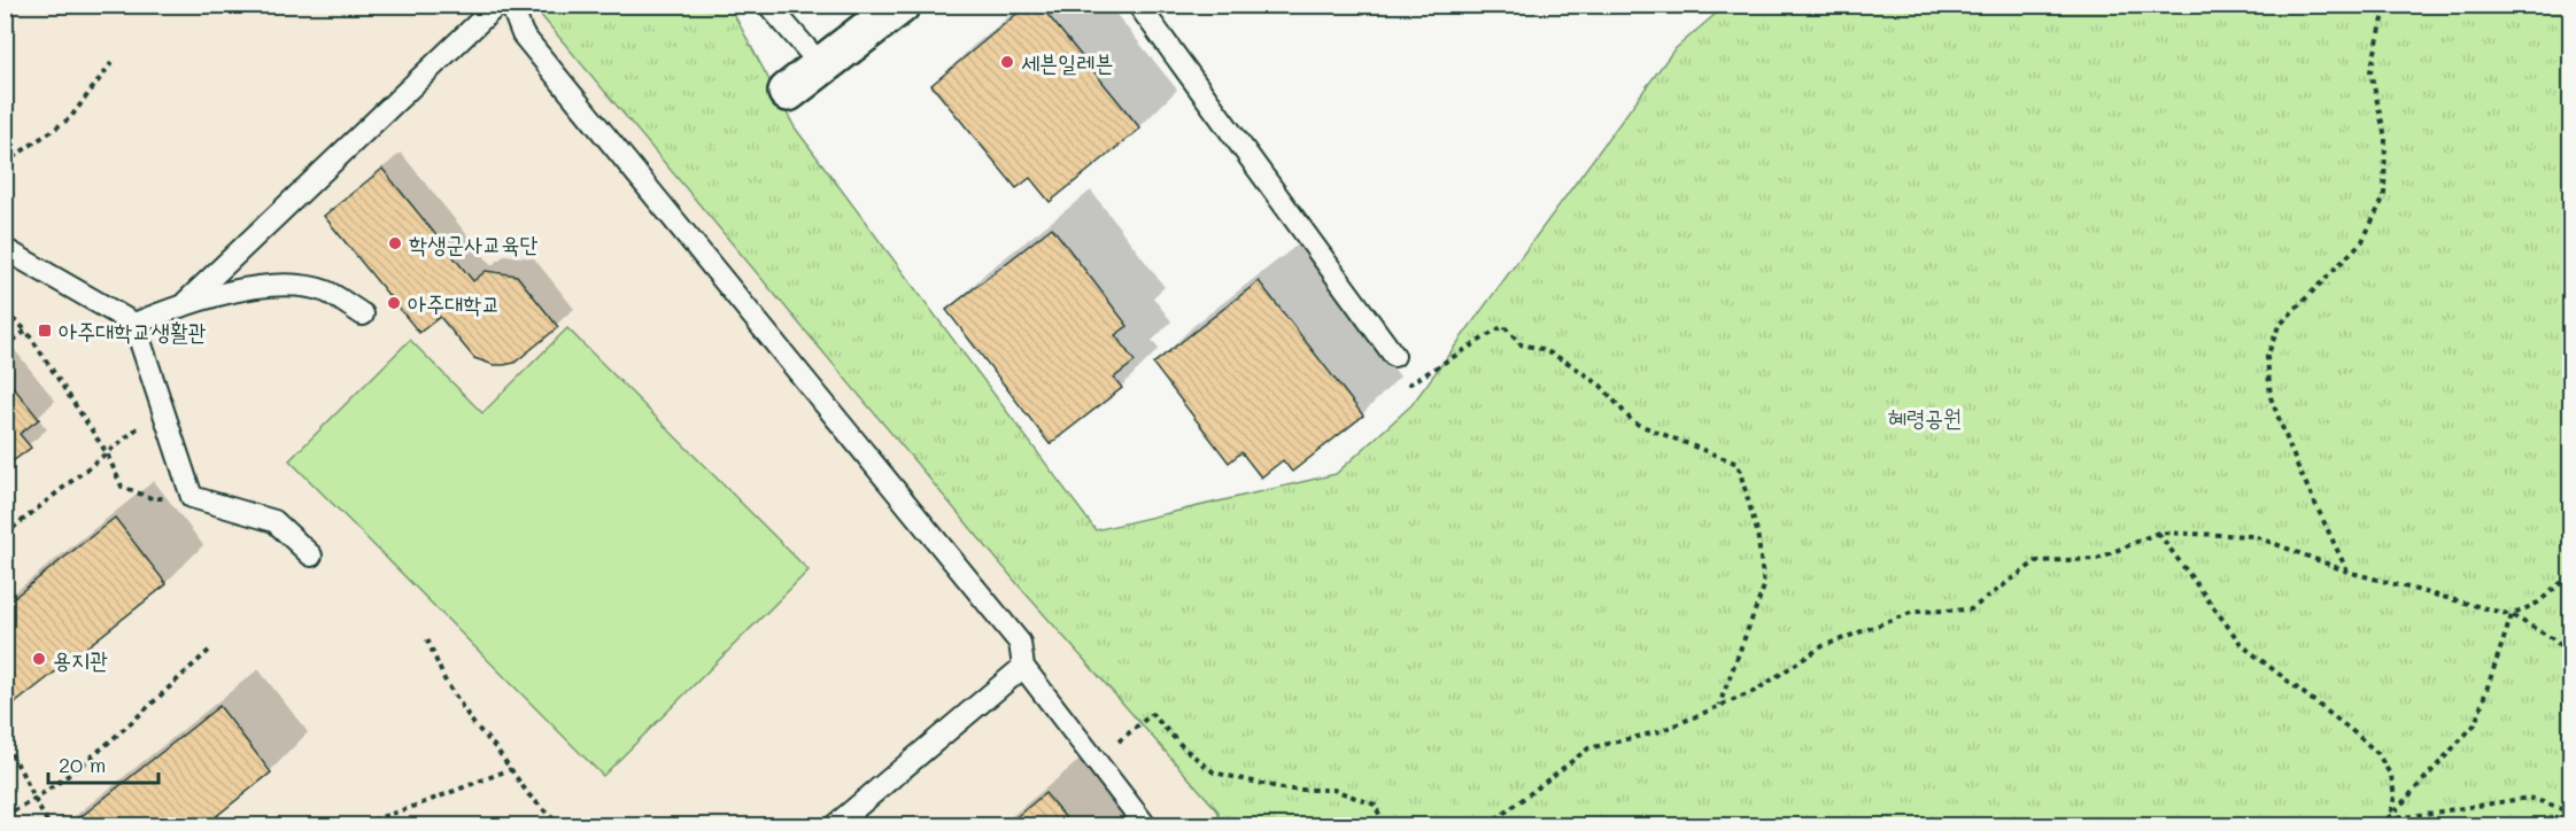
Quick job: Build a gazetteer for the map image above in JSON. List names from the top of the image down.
{
  "parks": ["혜령공원"],
  "places": {
    "other": [
      "세븐일레븐",
      "학생군사교육단",
      "아주대학교",
      "용지관"
    ],
    "transit": ["아주대학교생활관"]
  },
  "scale_bar": "20 m"
}
